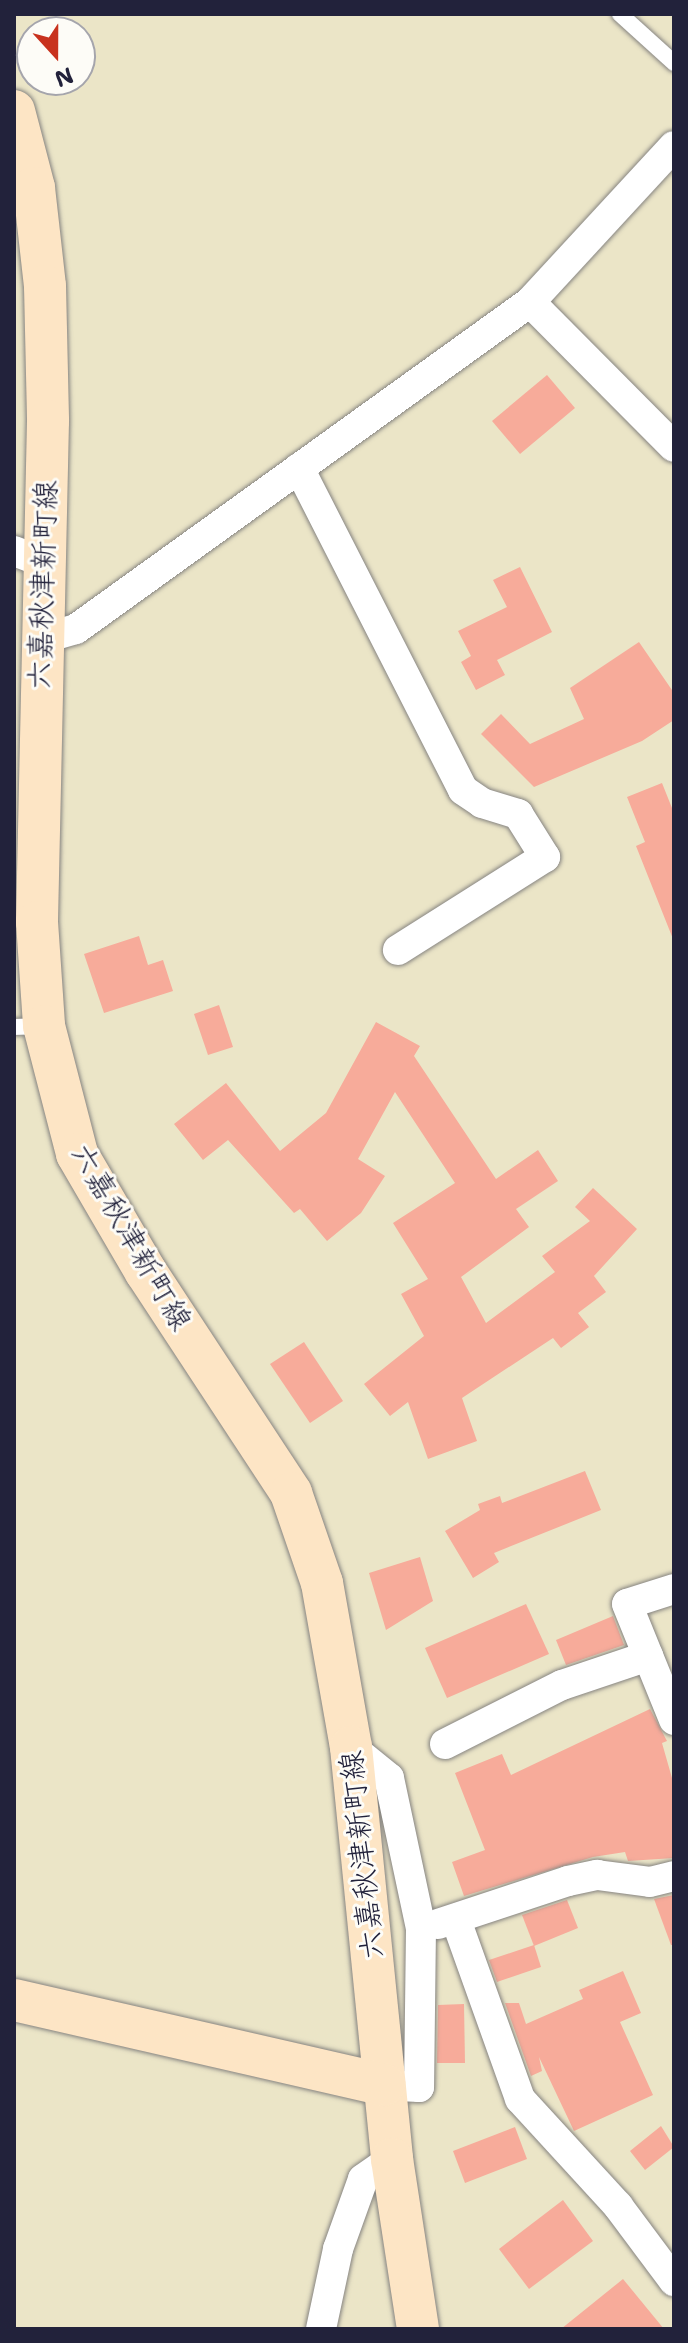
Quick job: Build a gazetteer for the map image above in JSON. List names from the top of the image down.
{
  "streets": {
    "main road": ["六嘉秋津新町線"]
  },
  "north": "bottom"
}
